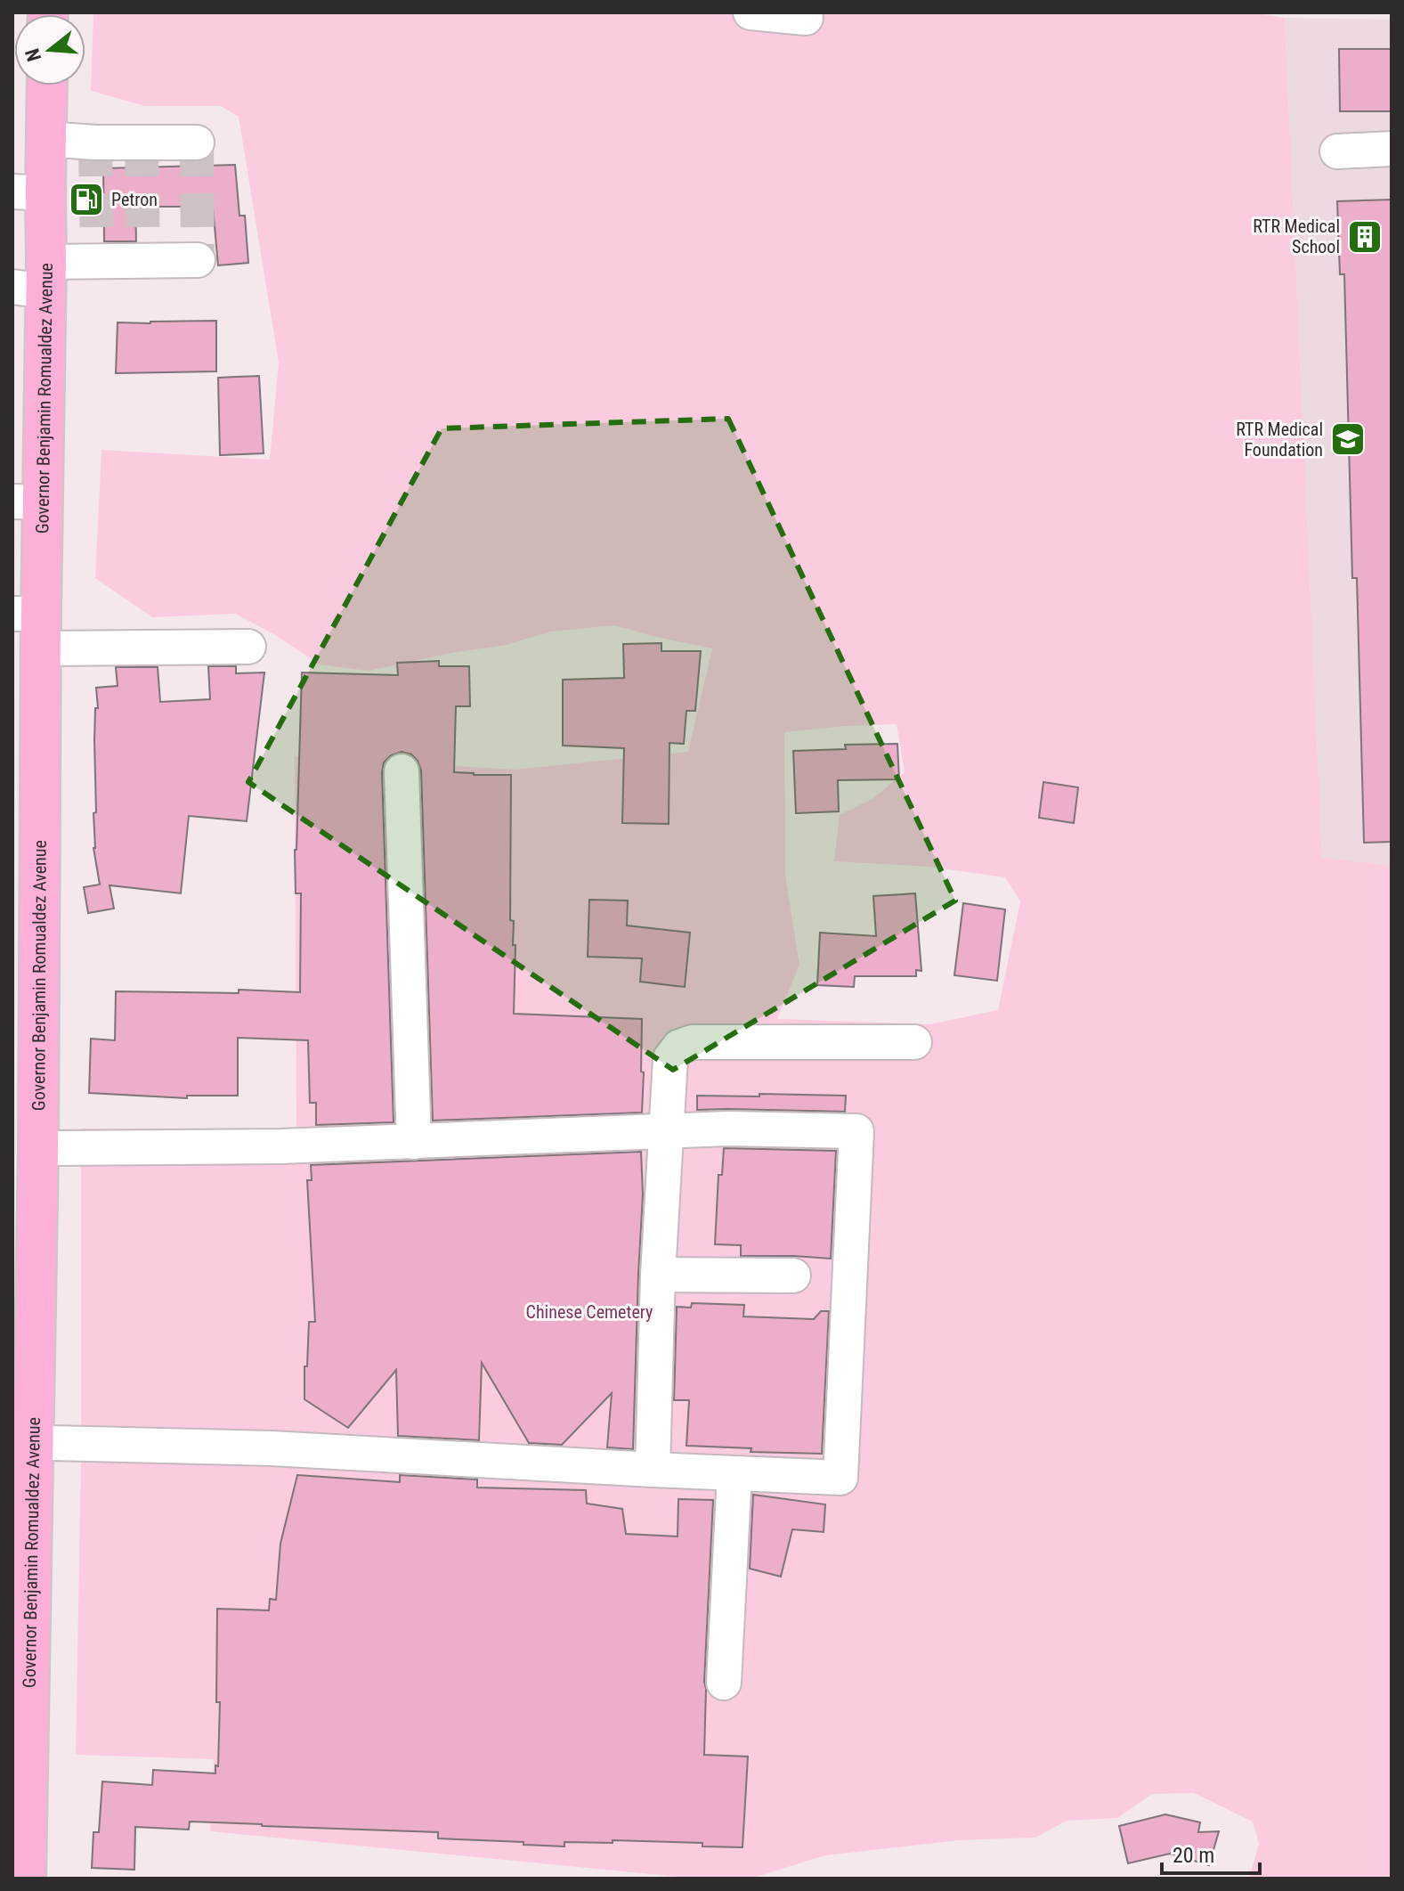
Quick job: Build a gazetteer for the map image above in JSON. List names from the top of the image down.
{
  "streets": {
    "main road": ["Governor Benjamin Romualdez Avenue"]
  },
  "parks": ["Chinese Cemetery"],
  "places": {
    "fuel station": ["Petron"],
    "building": ["RTR Medical School"],
    "school or university": ["RTR Medical Foundation"]
  },
  "scale_bar": "20 m",
  "north": "left"
}
